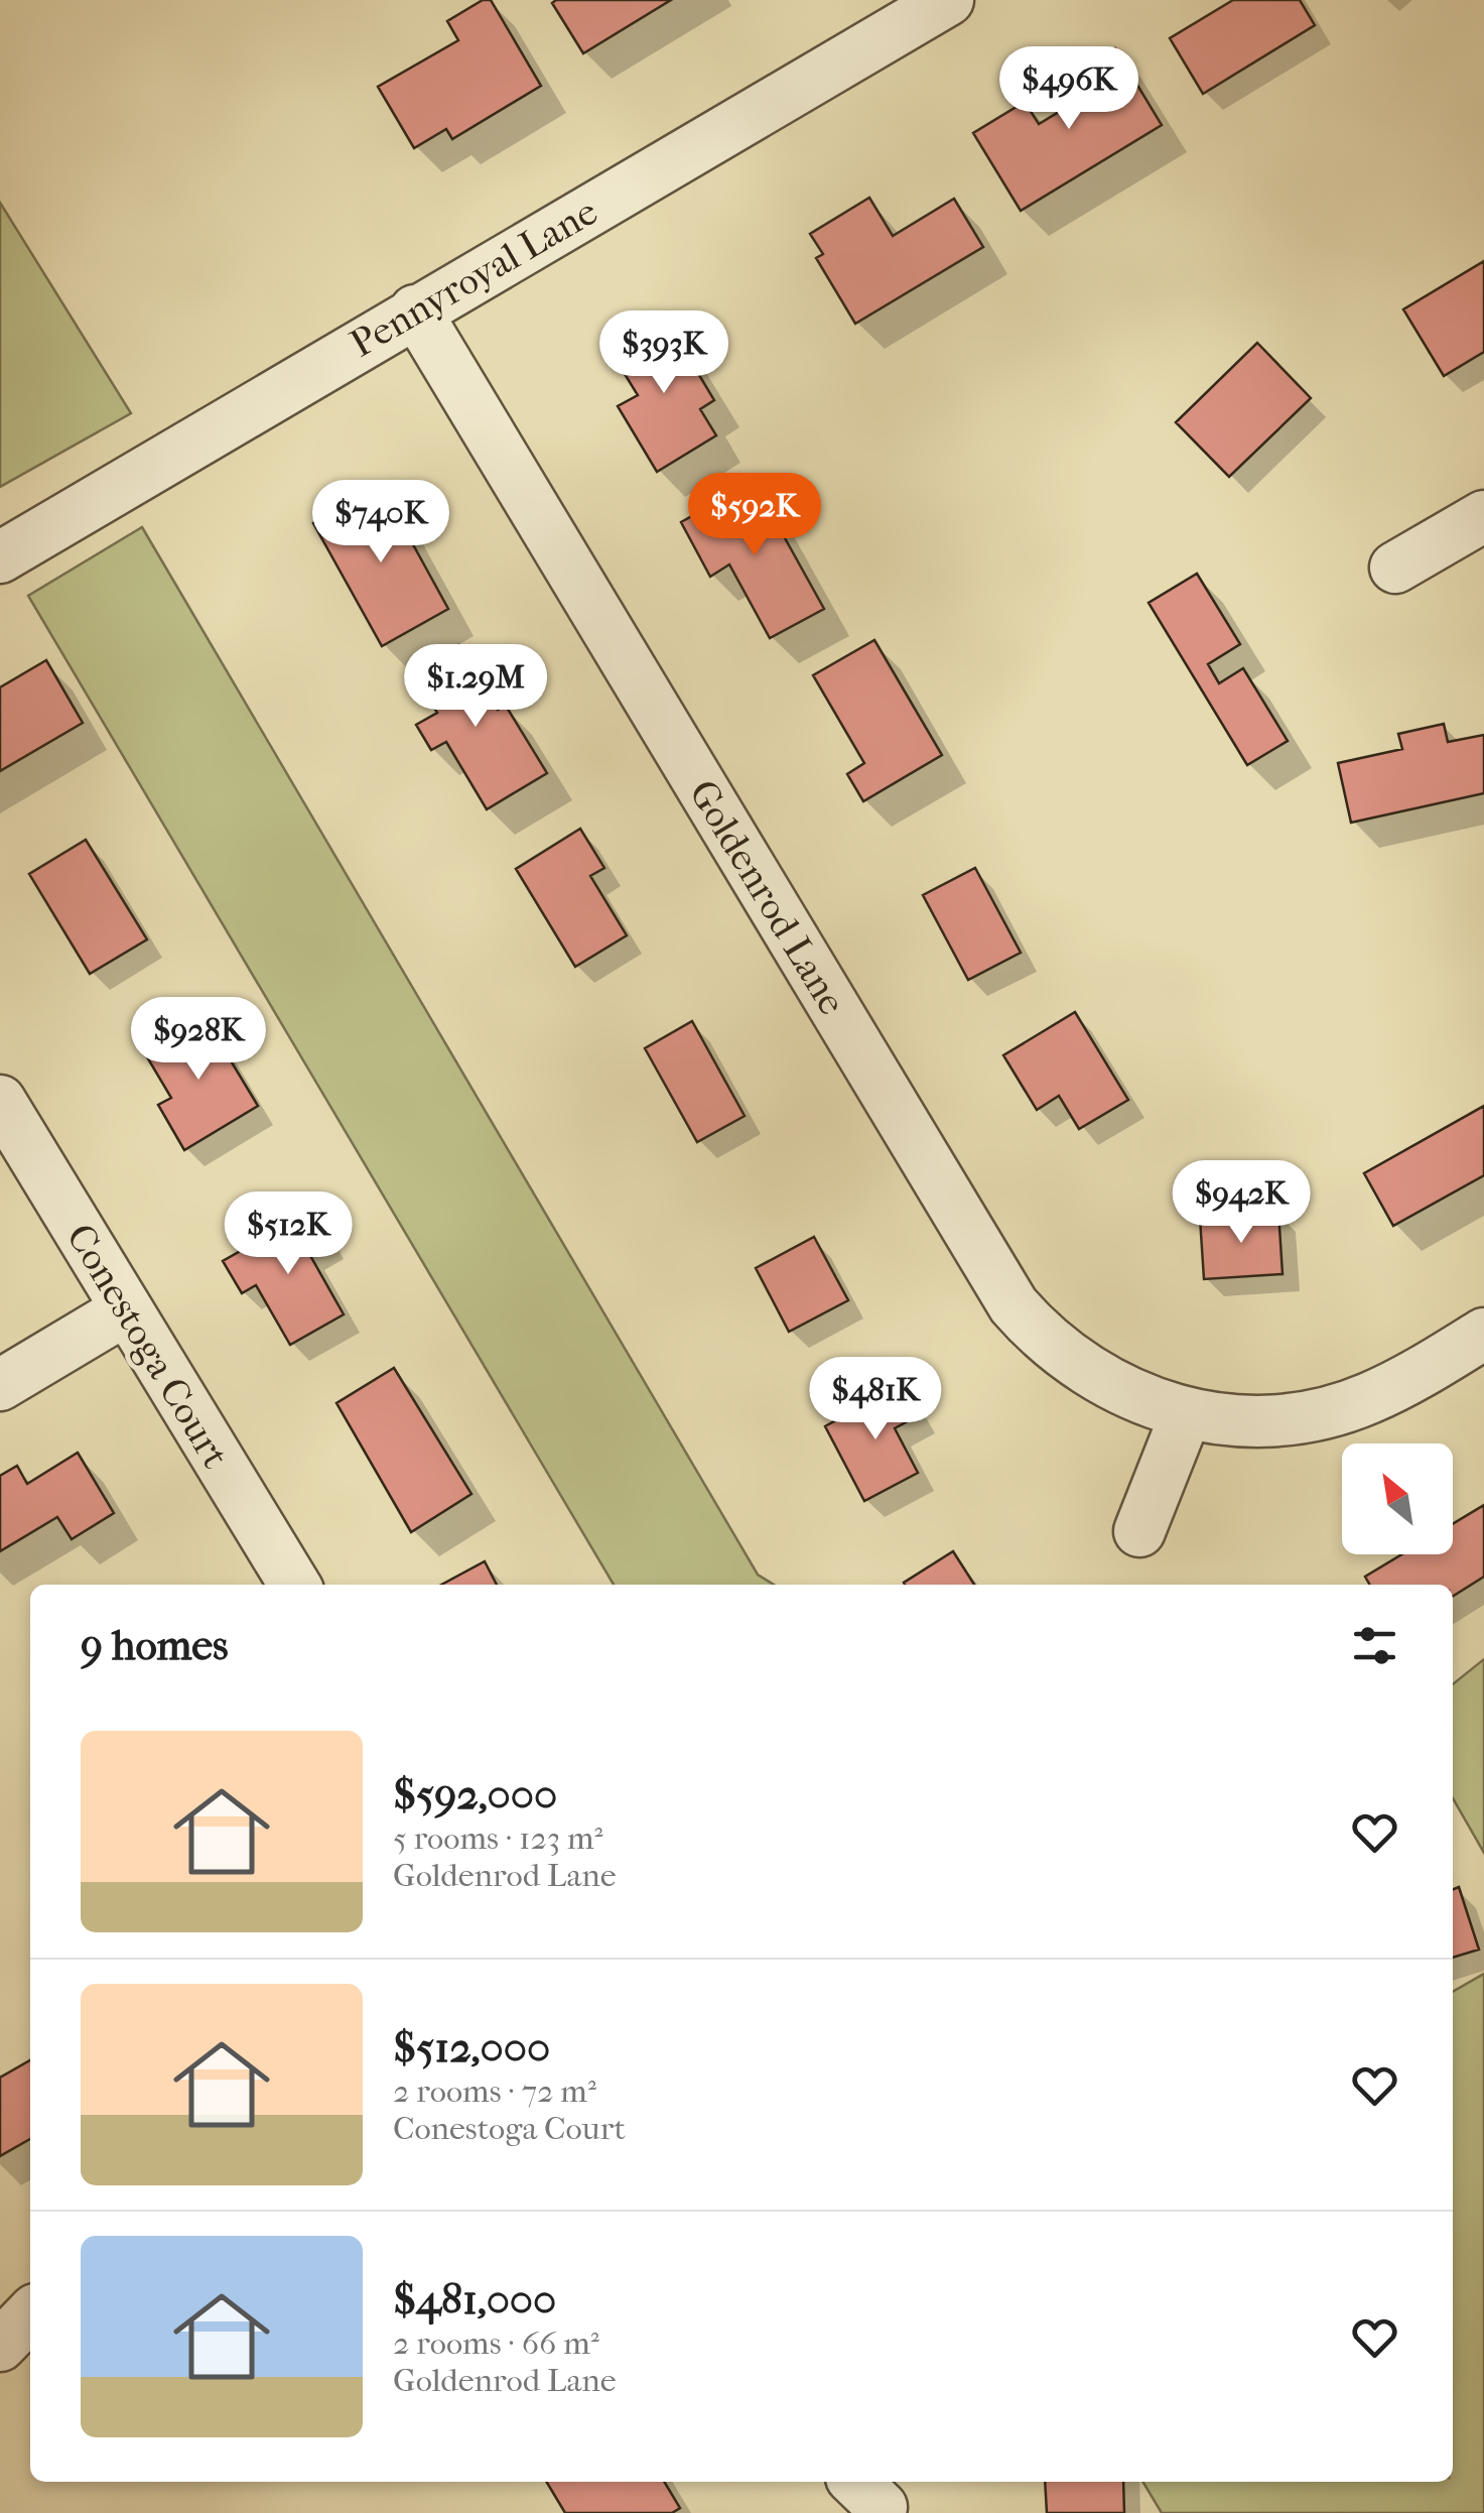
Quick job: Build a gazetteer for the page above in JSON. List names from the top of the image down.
{
  "streets": {
    "street": ["Pennyroyal Lane", "Goldenrod Lane", "Conestoga Court"]
  },
  "crossings": [
    ["Pennyroyal Lane", "Goldenrod Lane"]
  ],
  "north": "top left",
  "page": {
    "price": [
      "$496K",
      "$393K",
      "$592K",
      "$740K",
      "$1.29M",
      "$928K",
      "$942K",
      "$512K",
      "$481K"
    ],
    "heading": "9 homes",
    "list": [
      {
        "name": "$592,000",
        "note": "5 rooms · 123 m² · Goldenrod Lane"
      },
      {
        "name": "$512,000",
        "note": "2 rooms · 72 m² · Conestoga Court"
      },
      {
        "name": "$481,000",
        "note": "2 rooms · 66 m² · Goldenrod Lane"
      }
    ]
  }
}
